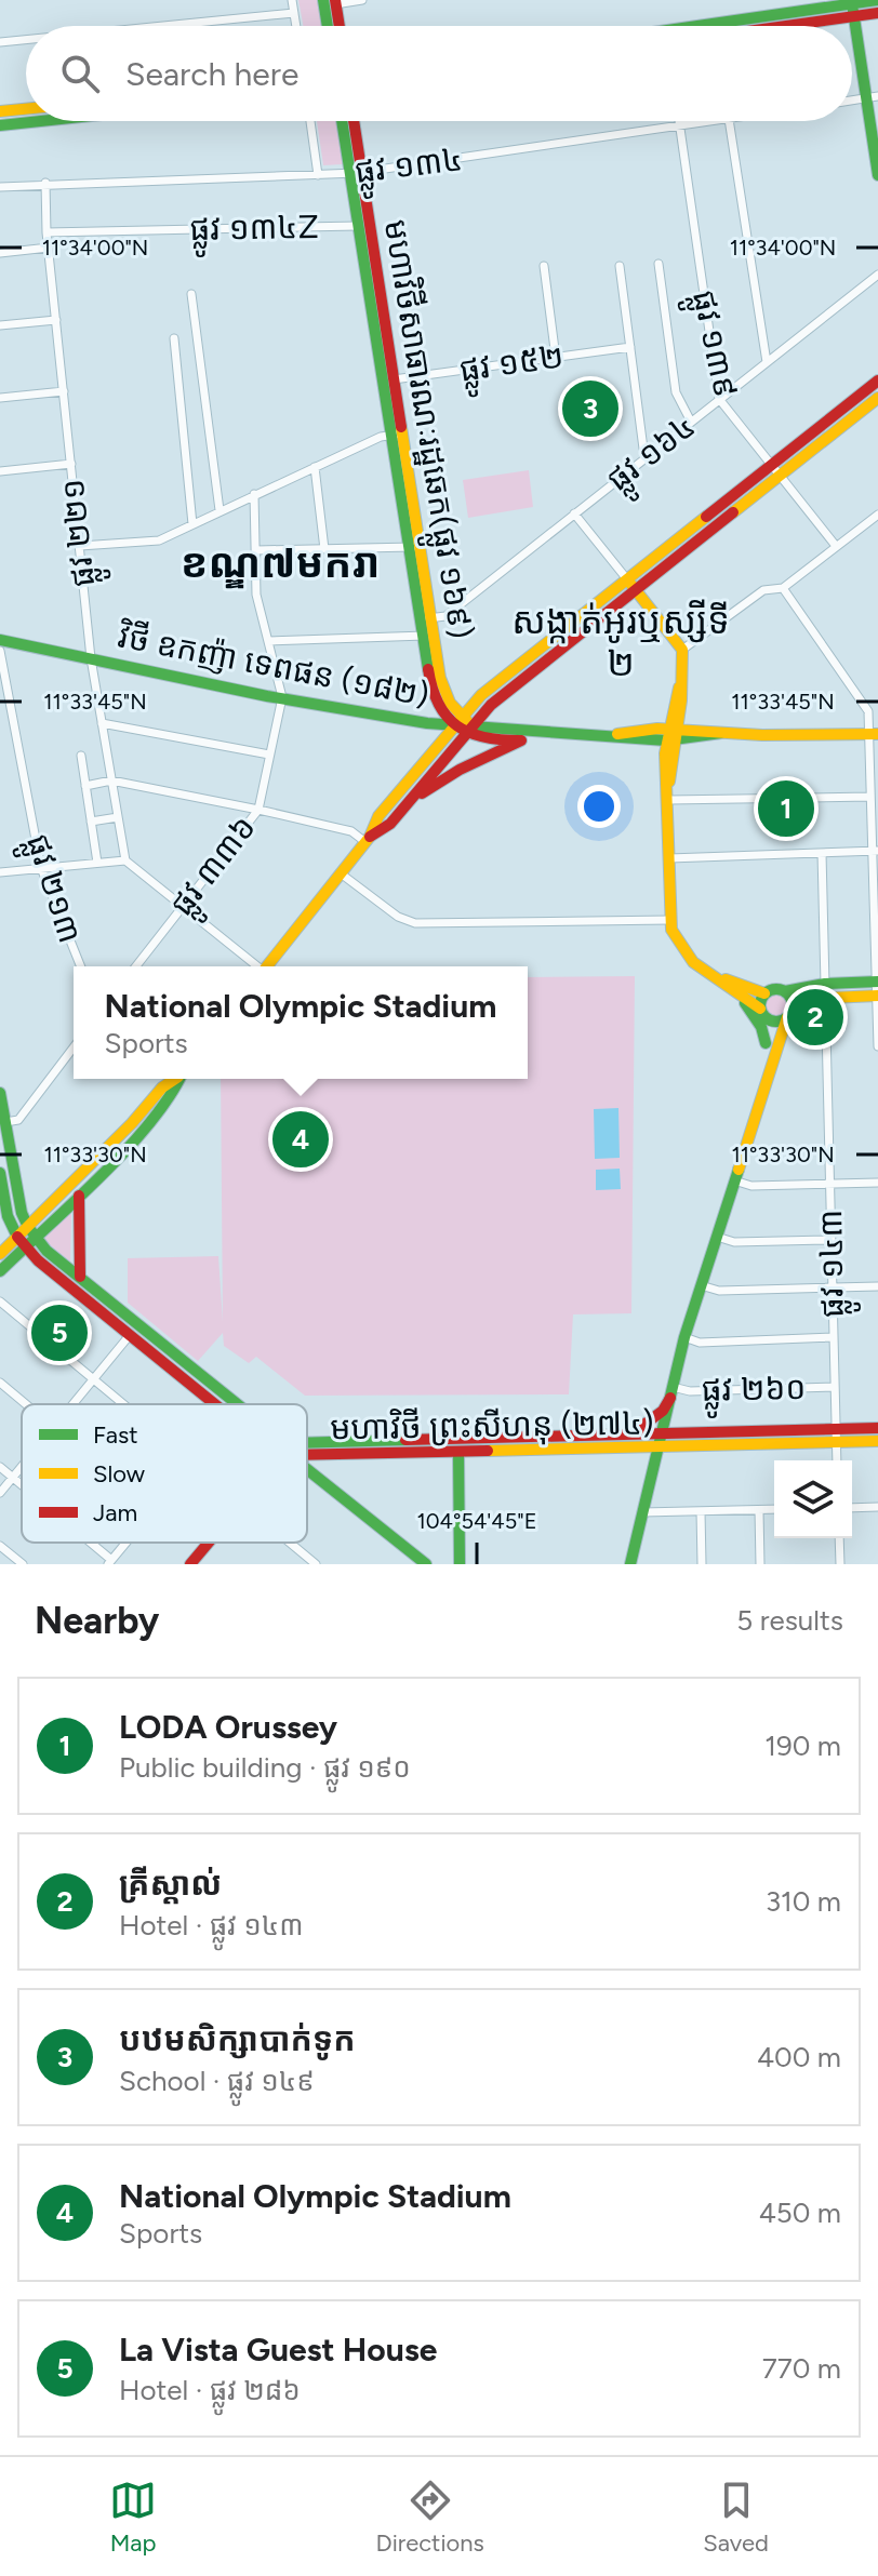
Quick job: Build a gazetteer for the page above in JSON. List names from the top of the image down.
{
  "streets": {
    "main road": ["មហាវិថីសាធារណៈរដ្ឋឆេក(ផ្លូវ ១៦៩)", "វិថី ឧកញ៉ា ទេពផន (១៨២)", "មហាវិថី ព្រះសីហនុ (២៧៤)"],
    "street": [
      "ផ្លូវ ១៣៤",
      "ផ្លូវ ១៣៤Z",
      "ផ្លូវ ១៣៩",
      "ផ្លូវ ១៥២",
      "ផ្លូវ ១៦៤",
      "ផ្លូវ ២២១",
      "ផ្លូវ ៣៣៦",
      "ផ្លូវ ២១៣",
      "ផ្លូវ ១៤៣",
      "ផ្លូវ ២៦០"
    ]
  },
  "crossings": [
    ["ផ្លូវ ១៣៤", "ផ្លូវ ១៣៩"],
    ["ផ្លូវ ១៣៤", "មហាវិថីសាធារណៈរដ្ឋឆេក(ផ្លូវ ១៦៩)"],
    ["ផ្លូវ ១៣៤", "ផ្លូវ ២២១"],
    ["ផ្លូវ ១៣៤Z", "មហាវិថីសាធារណៈរដ្ឋឆេក(ផ្លូវ ១៦៩)"],
    ["ផ្លូវ ១៣៤Z", "ផ្លូវ ២២១"],
    ["ផ្លូវ ១៣៩", "ផ្លូវ ១៦៤"],
    ["ផ្លូវ ១៥២", "មហាវិថីសាធារណៈរដ្ឋឆេក(ផ្លូវ ១៦៩)"],
    ["មហាវិថីសាធារណៈរដ្ឋឆេក(ផ្លូវ ១៦៩)", "ផ្លូវ ១៦៤"],
    ["មហាវិថីសាធារណៈរដ្ឋឆេក(ផ្លូវ ១៦៩)", "វិថី ឧកញ៉ា ទេពផន (១៨២)"],
    ["ផ្លូវ ២២១", "វិថី ឧកញ៉ា ទេពផន (១៨២)"],
    ["វិថី ឧកញ៉ា ទេពផន (១៨២)", "ផ្លូវ ៣៣៦"],
    ["ផ្លូវ ១៤៣", "ផ្លូវ ២៦០"],
    ["ផ្លូវ ១៤៣", "មហាវិថី ព្រះសីហនុ (២៧៤)"]
  ],
  "districts": ["ខណ្ឌ៧មករា", "សង្កាត់អូរឬស្សីទី ២"],
  "legend": ["Fast", "Slow", "Jam"],
  "page": {
    "search": "Search here",
    "pins": [
      "3",
      "1",
      "2",
      "4",
      "5"
    ],
    "popup": ["National Olympic Stadium", "Sports"],
    "heading": ["Nearby", "5 results"],
    "list": [
      {
        "mark": "1",
        "name": "LODA Orussey",
        "note": "Public building · ផ្លូវ ១៩០",
        "value": "190 m"
      },
      {
        "mark": "2",
        "name": "គ្រីស្តាល់",
        "note": "Hotel · ផ្លូវ ១៤៣",
        "value": "310 m"
      },
      {
        "mark": "3",
        "name": "បឋមសិក្សាបាក់ទូក",
        "note": "School · ផ្លូវ ១៤៩",
        "value": "400 m"
      },
      {
        "mark": "4",
        "name": "National Olympic Stadium",
        "note": "Sports",
        "value": "450 m"
      },
      {
        "mark": "5",
        "name": "La Vista Guest House",
        "note": "Hotel · ផ្លូវ ២៨៦",
        "value": "770 m"
      }
    ],
    "nav": ["Map", "Directions", "Saved"]
  },
  "coordinates": [
    "11°34'00\"N",
    "11°33'45\"N",
    "11°33'30\"N",
    "104°54'45\"E"
  ]
}
